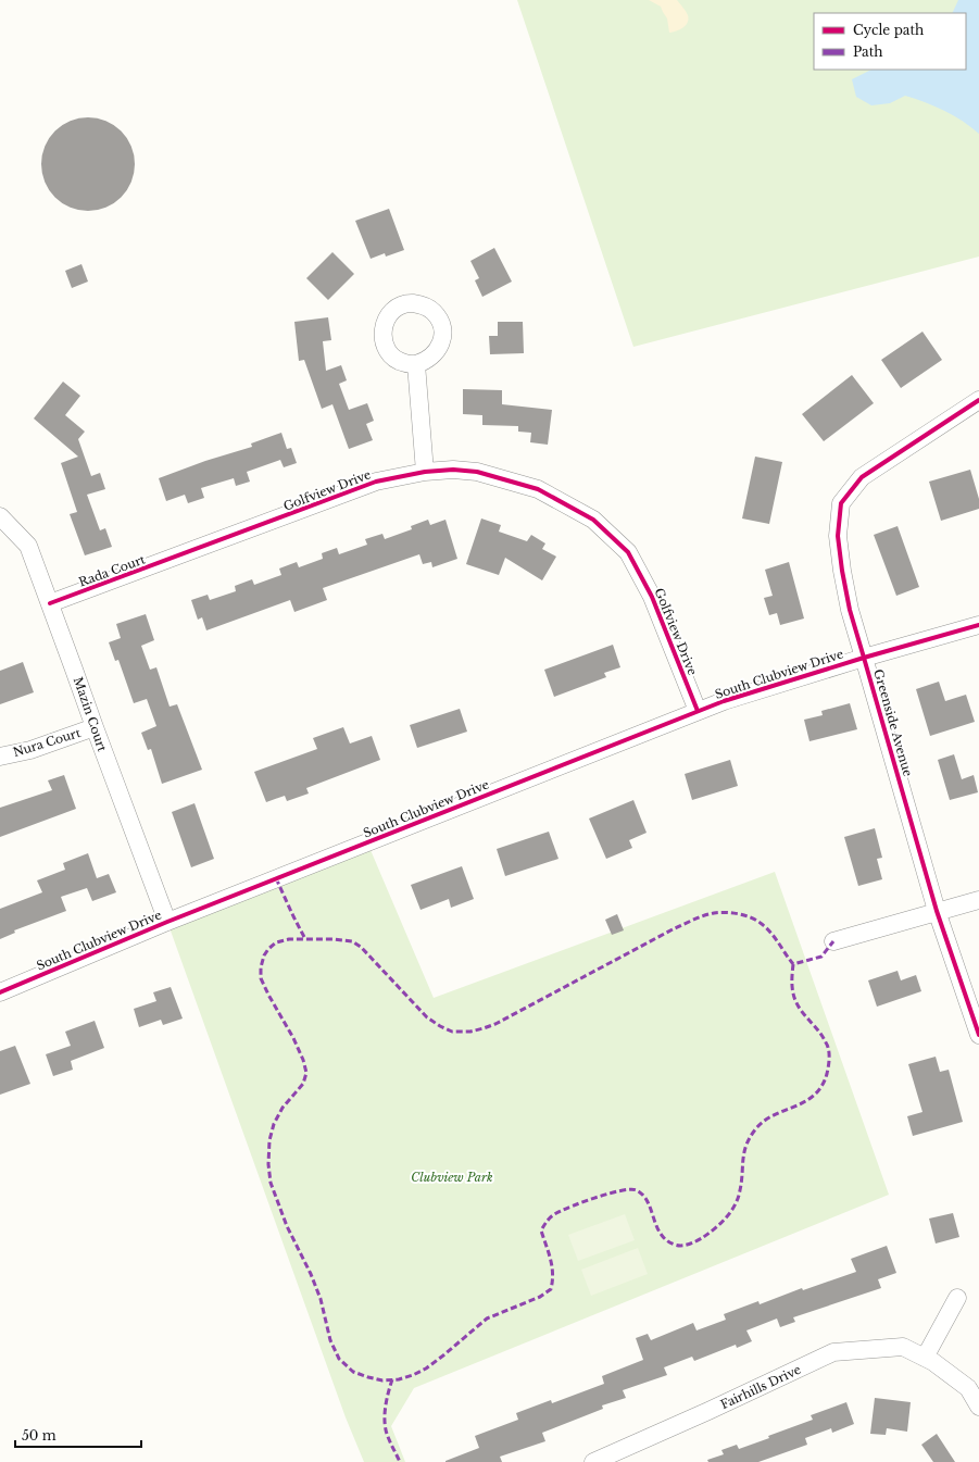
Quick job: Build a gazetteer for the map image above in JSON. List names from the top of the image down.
{
  "streets": {
    "street": [
      "Golfview Drive",
      "Rada Court",
      "South Clubview Drive",
      "Mazin Court",
      "Greenside Avenue",
      "Nura Court",
      "Fairhills Drive"
    ]
  },
  "crossings": [
    ["Golfview Drive", "Rada Court"],
    ["Golfview Drive", "South Clubview Drive"],
    ["Rada Court", "Mazin Court"],
    ["South Clubview Drive", "Mazin Court"],
    ["South Clubview Drive", "Greenside Avenue"],
    ["Mazin Court", "Nura Court"]
  ],
  "parks": ["Clubview Park"],
  "legend": ["Cycle path", "Path"],
  "scale_bar": "50 m"
}
